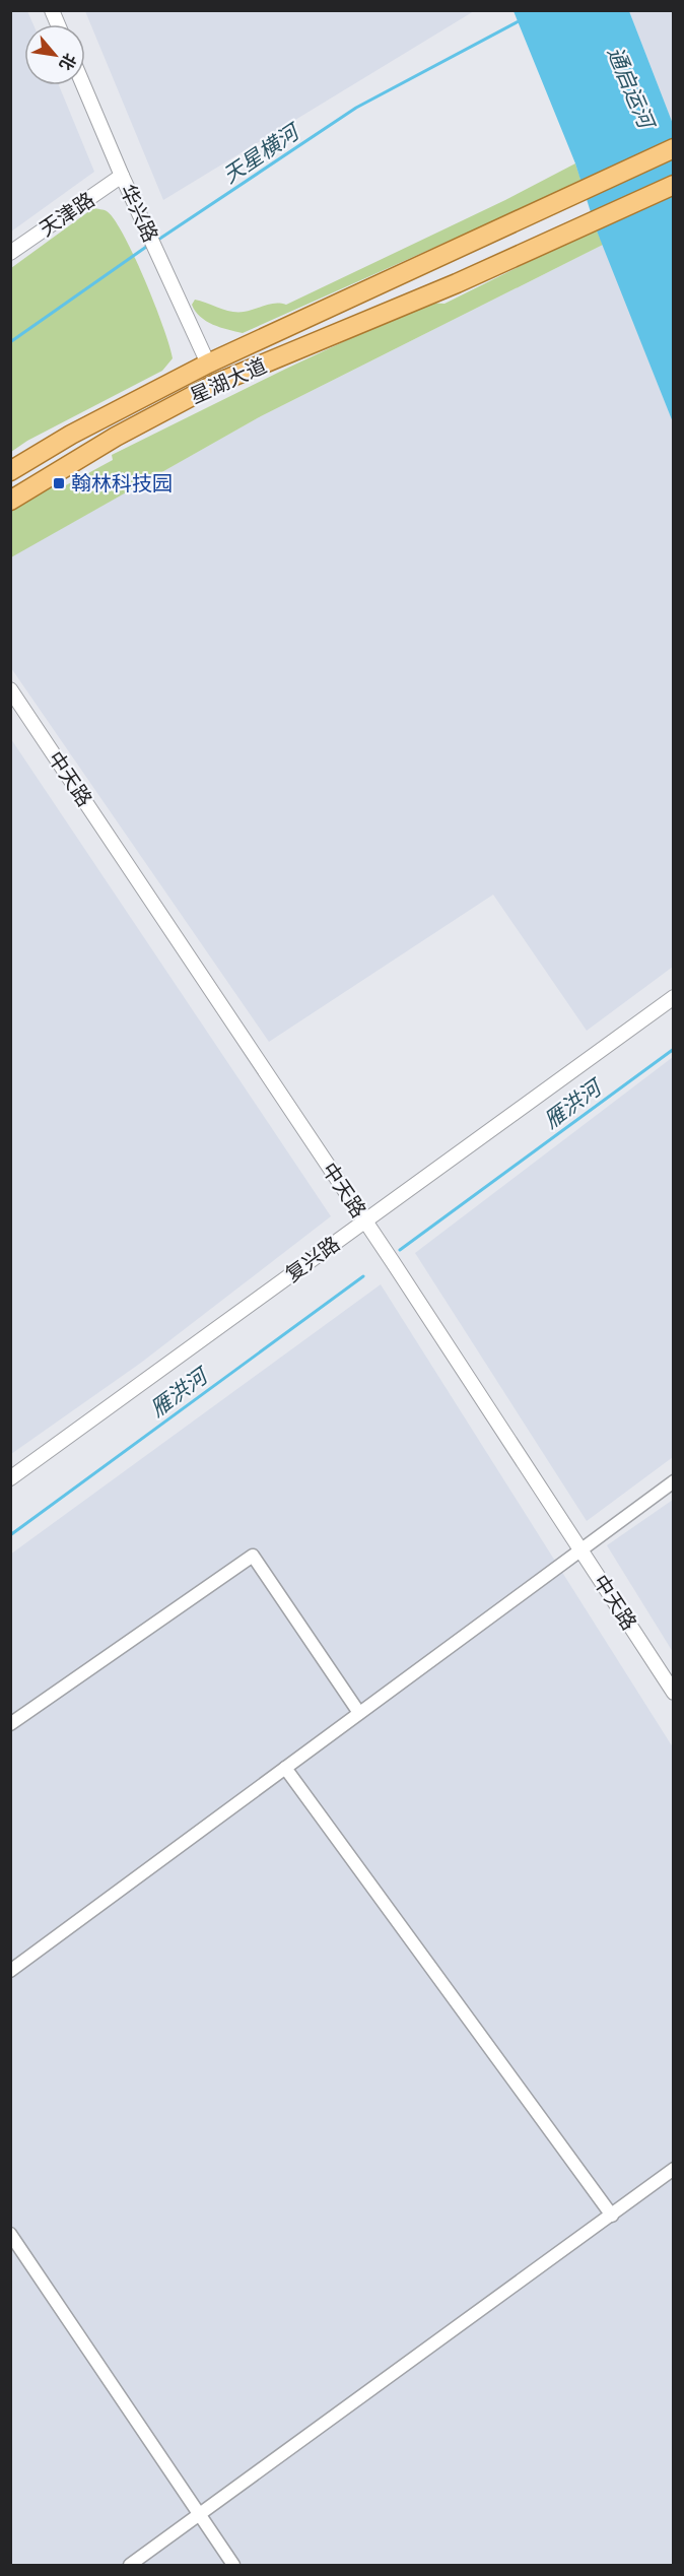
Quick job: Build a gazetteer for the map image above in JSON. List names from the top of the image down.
{
  "streets": {
    "main road": ["星湖大道"],
    "street": [
      "华兴路",
      "天津路",
      "中天路",
      "复兴路"
    ]
  },
  "crossings": [
    ["华兴路", "天津路"],
    ["华兴路", "星湖大道"],
    ["中天路", "复兴路"]
  ],
  "water": ["通启运河", "天星横河", "雁洪河"],
  "places": {
    "transit": ["翰林科技园"]
  },
  "north": "bottom right"
}
